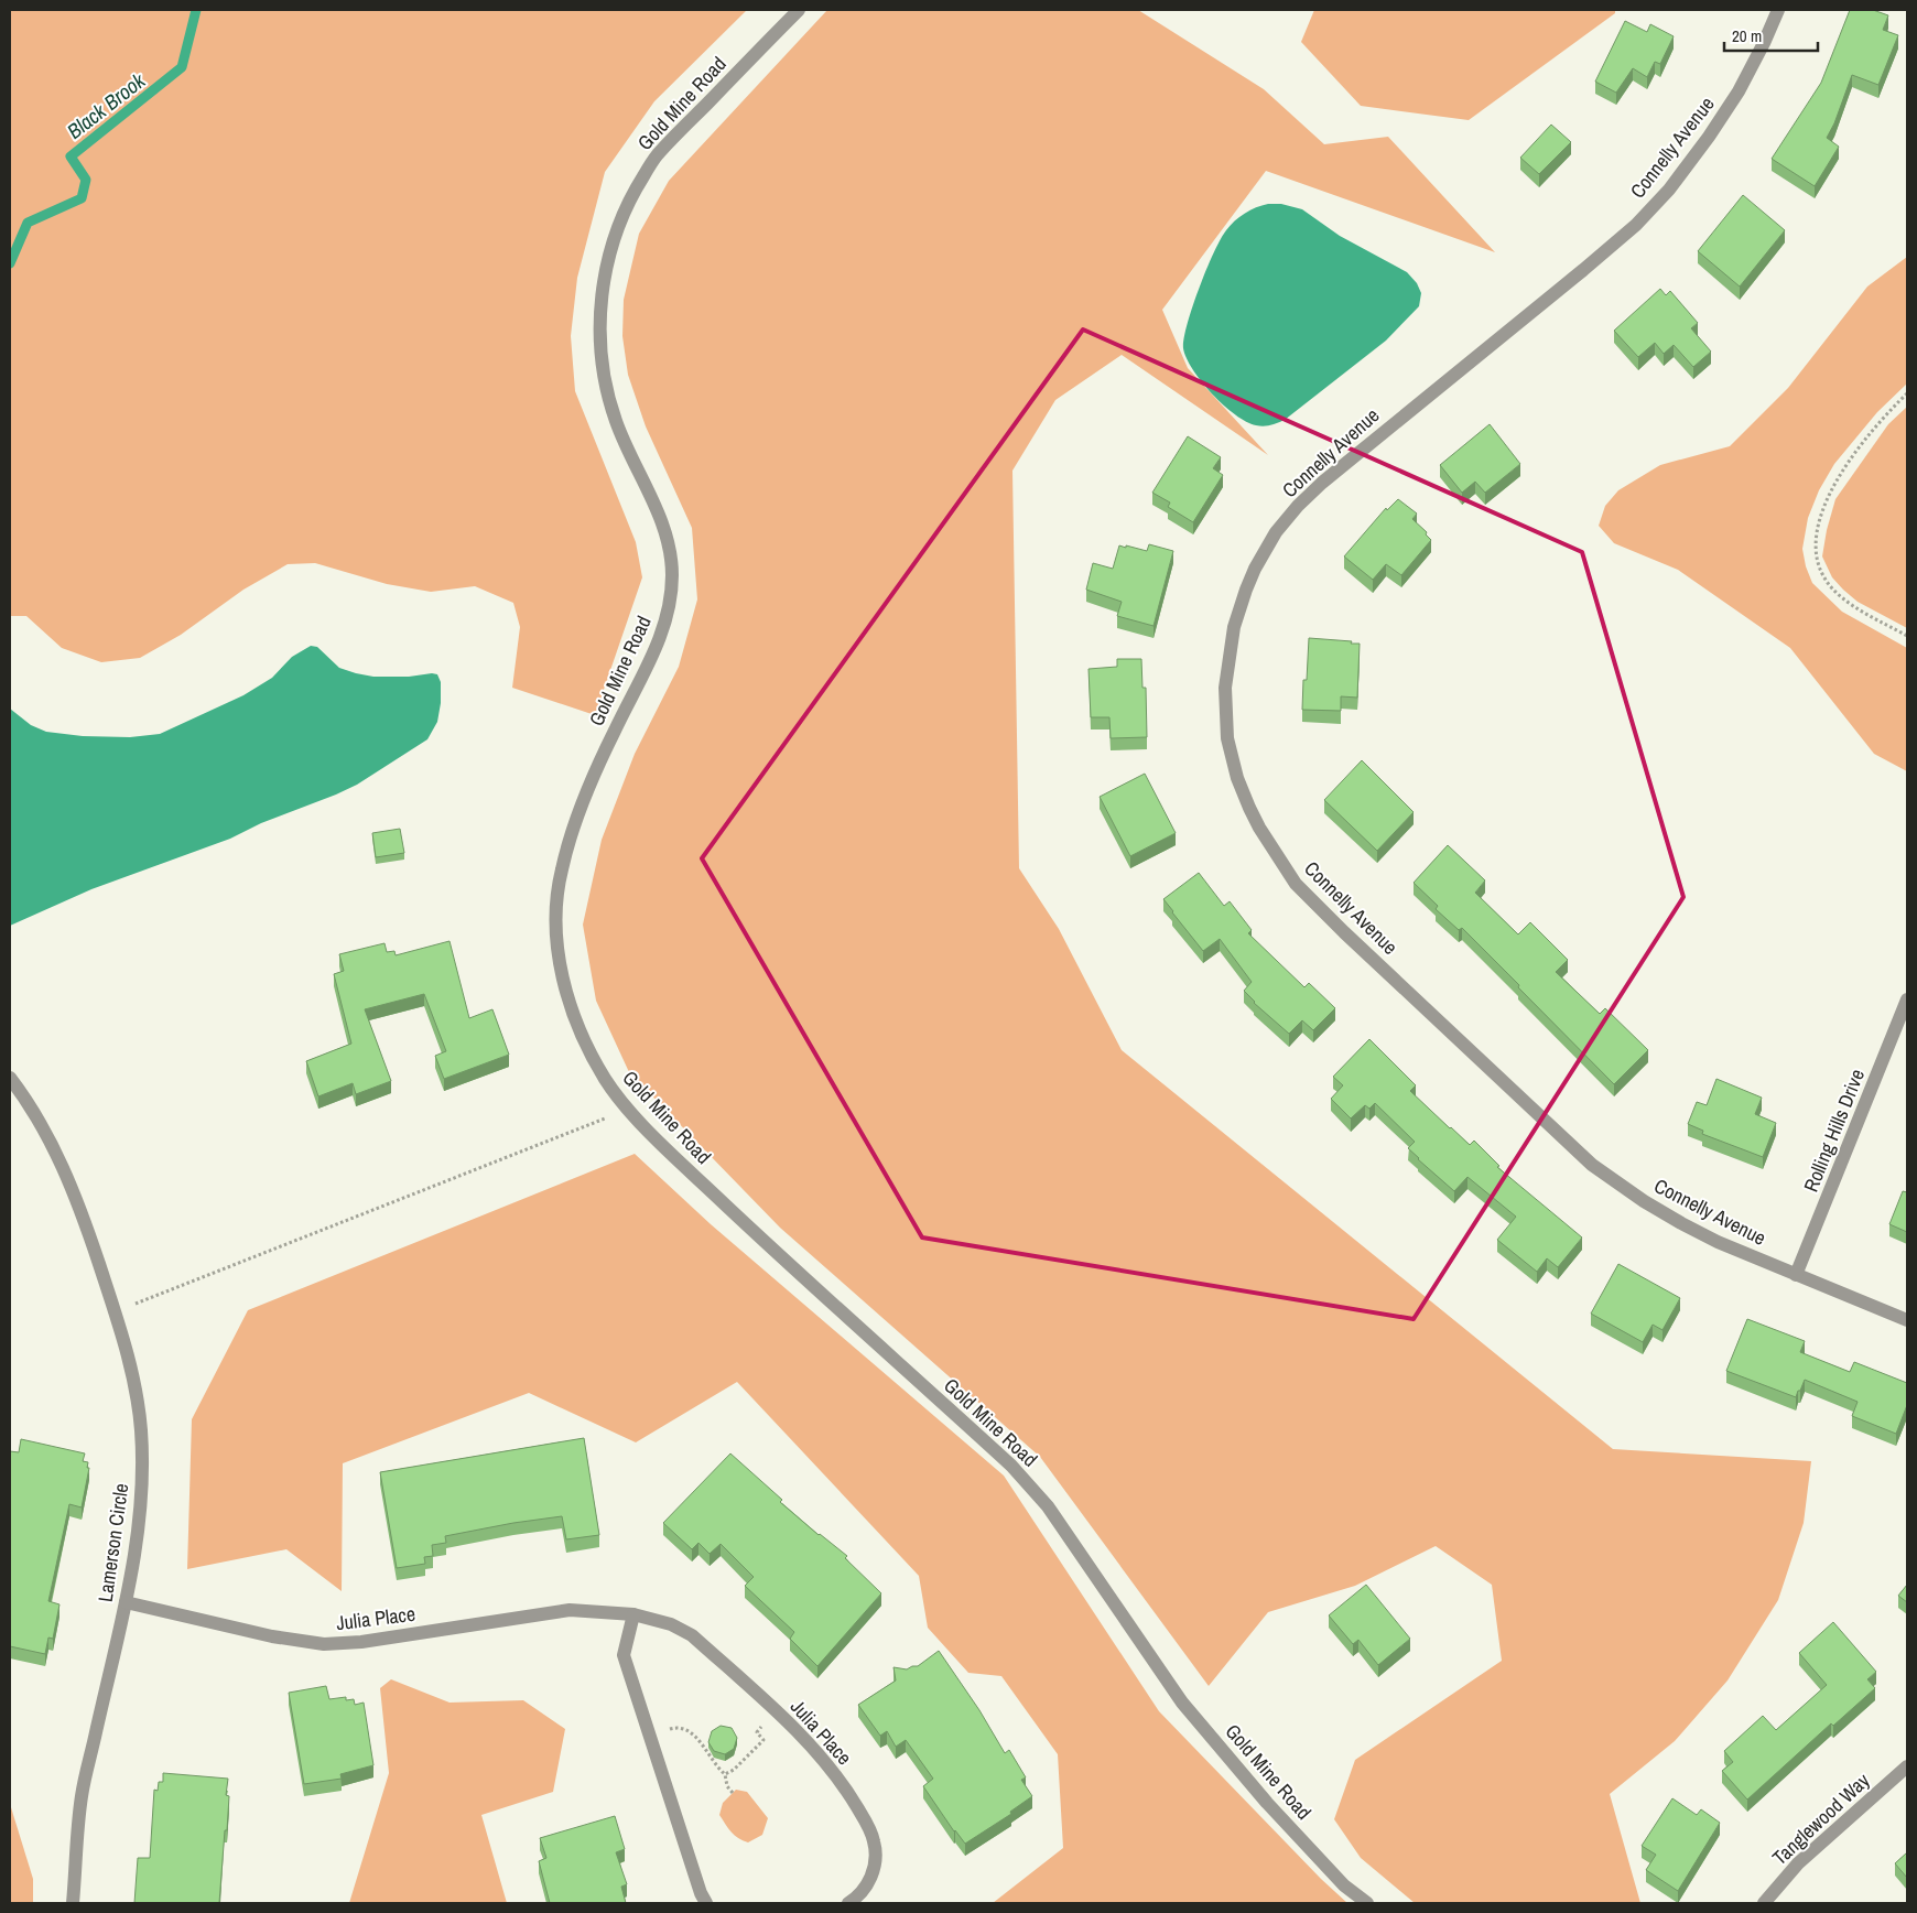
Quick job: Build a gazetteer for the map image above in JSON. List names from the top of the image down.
{
  "streets": {
    "street": [
      "Gold Mine Road",
      "Connelly Avenue",
      "Rolling Hills Drive",
      "Lamerson Circle",
      "Julia Place",
      "Tanglewood Way"
    ]
  },
  "crossings": [
    ["Connelly Avenue", "Rolling Hills Drive"],
    ["Lamerson Circle", "Julia Place"]
  ],
  "water": ["Black Brook"],
  "scale_bar": "20 m"
}
